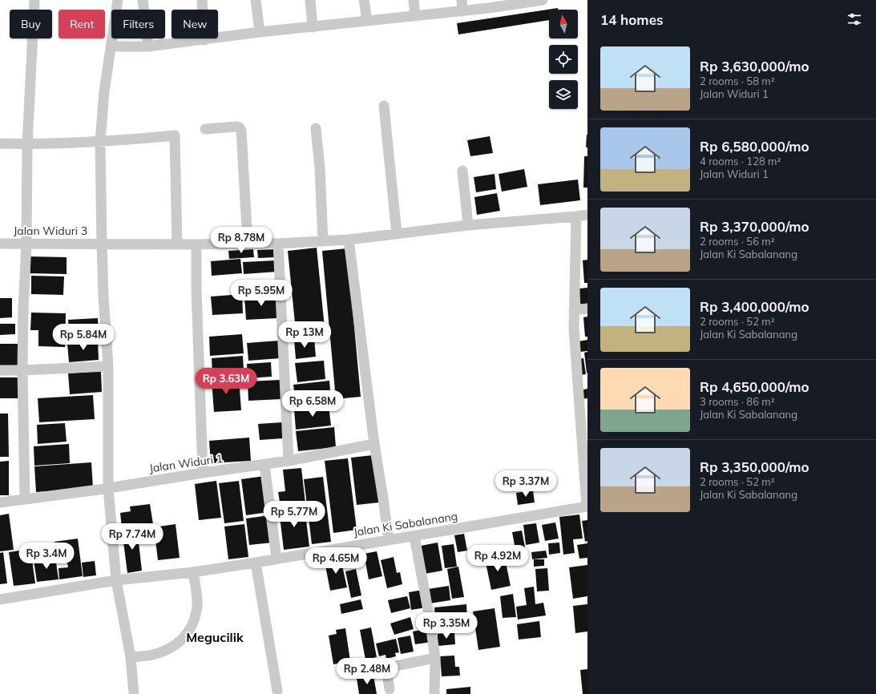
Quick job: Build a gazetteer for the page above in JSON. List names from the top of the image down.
{
  "streets": {
    "street": ["Jalan Widuri 3", "Jalan Widuri 1", "Jalan Ki Sabalanang"]
  },
  "districts": ["Megucilik"],
  "north": "top",
  "page": {
    "heading": "14 homes",
    "chip": [
      "Buy",
      "Rent",
      "Filters",
      "New"
    ],
    "list": [
      {
        "name": "Rp 3,630,000/mo",
        "note": "2 rooms · 58 m² · Jalan Widuri 1"
      },
      {
        "name": "Rp 6,580,000/mo",
        "note": "4 rooms · 128 m² · Jalan Widuri 1"
      },
      {
        "name": "Rp 3,370,000/mo",
        "note": "2 rooms · 56 m² · Jalan Ki Sabalanang"
      },
      {
        "name": "Rp 3,400,000/mo",
        "note": "2 rooms · 52 m² · Jalan Ki Sabalanang"
      },
      {
        "name": "Rp 4,650,000/mo",
        "note": "3 rooms · 86 m² · Jalan Ki Sabalanang"
      },
      {
        "name": "Rp 3,350,000/mo",
        "note": "2 rooms · 52 m² · Jalan Ki Sabalanang"
      }
    ],
    "price": [
      "Rp 8.78M",
      "Rp 5.95M",
      "Rp 13M",
      "Rp 5.84M",
      "Rp 3.63M",
      "Rp 6.58M",
      "Rp 3.37M",
      "Rp 5.77M",
      "Rp 7.74M",
      "Rp 3.4M",
      "Rp 4.92M",
      "Rp 4.65M",
      "Rp 3.35M",
      "Rp 2.48M"
    ]
  }
}
